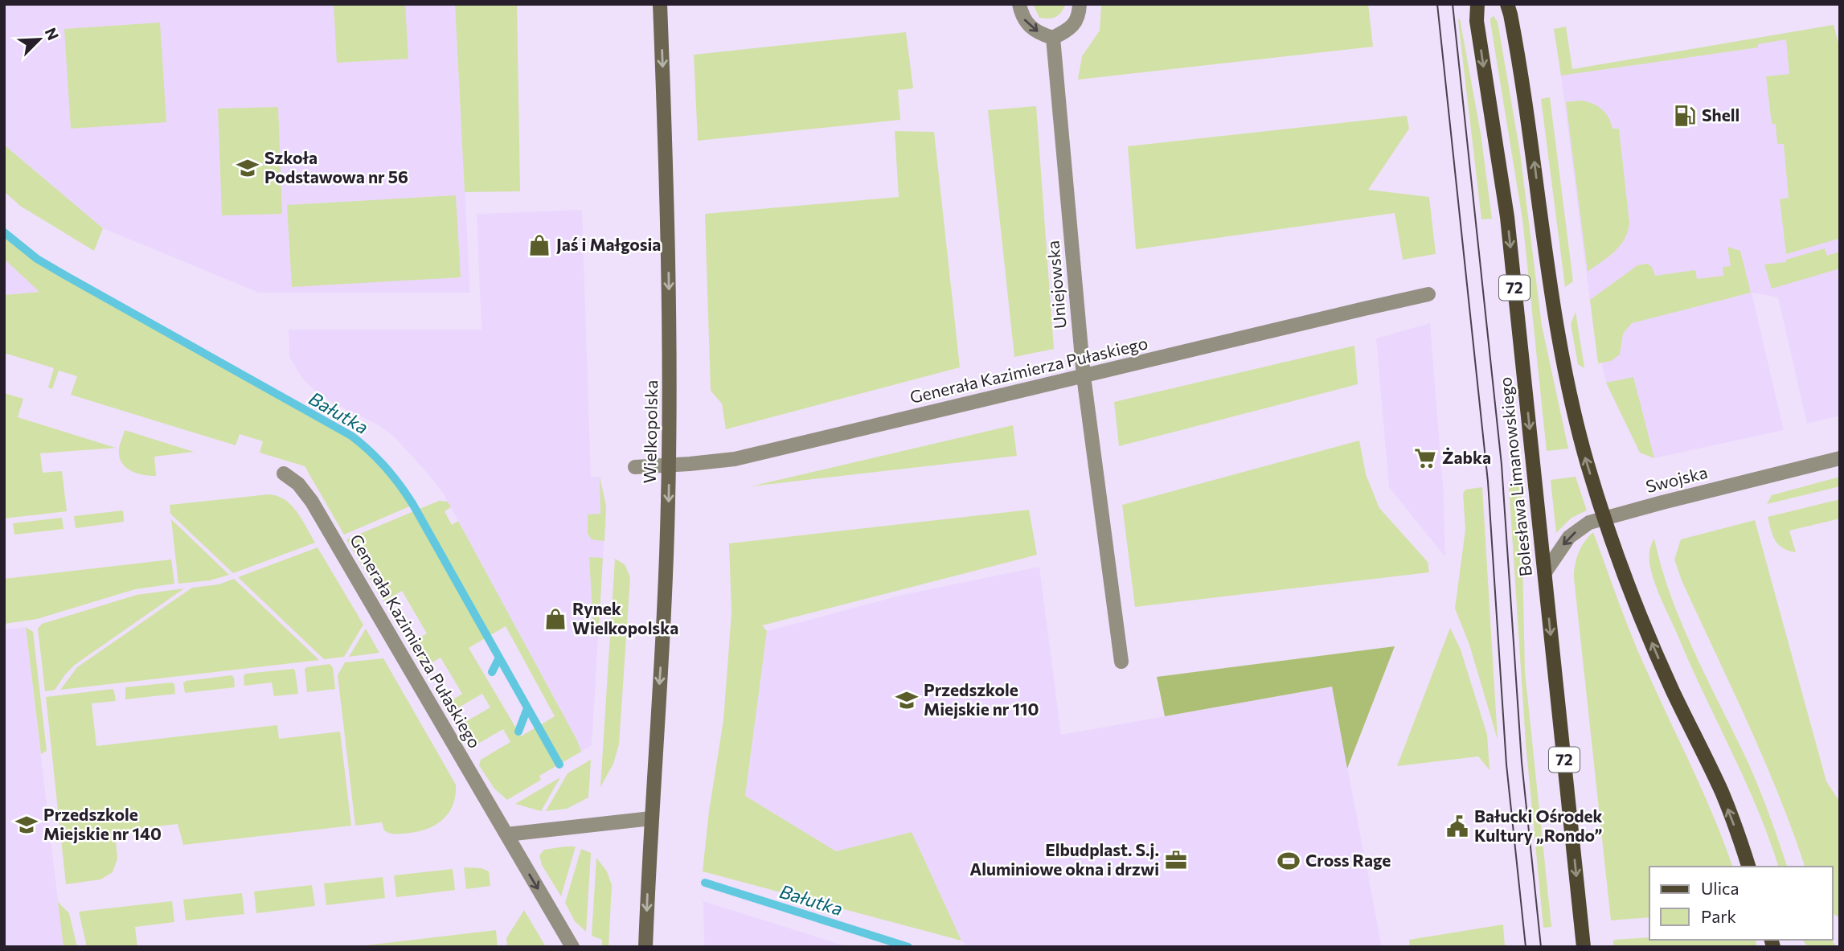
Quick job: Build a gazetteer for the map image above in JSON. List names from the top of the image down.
{
  "streets": {
    "main road": ["72", "Bolesława Limanowskiego"],
    "street": [
      "Uniejowska",
      "Generała Kazimierza Pułaskiego",
      "Wielkopolska",
      "Swojska"
    ]
  },
  "crossings": [
    ["Uniejowska", "Generała Kazimierza Pułaskiego"],
    ["72", "Swojska"],
    ["Generała Kazimierza Pułaskiego", "Wielkopolska"],
    ["Bolesława Limanowskiego", "Swojska"]
  ],
  "one_way": ["Wielkopolska"],
  "water": ["Bałutka"],
  "places": {
    "fuel station": ["Shell"],
    "school or university": ["Szkoła Podstawowa nr 56", "Przedszkole Miejskie nr 110", "Przedszkole Miejskie nr 140"],
    "shop": ["Jaś i Małgosia", "Rynek Wielkopolska"],
    "supermarket": ["Żabka"],
    "public building": ["Bałucki Ośrodek Kultury „Rondo”"],
    "office": ["Elbudplast. S.j. Aluminiowe okna i drzwi"],
    "sports": ["Cross Rage"]
  },
  "legend": ["Ulica", "Park"],
  "north": "top right"
}
